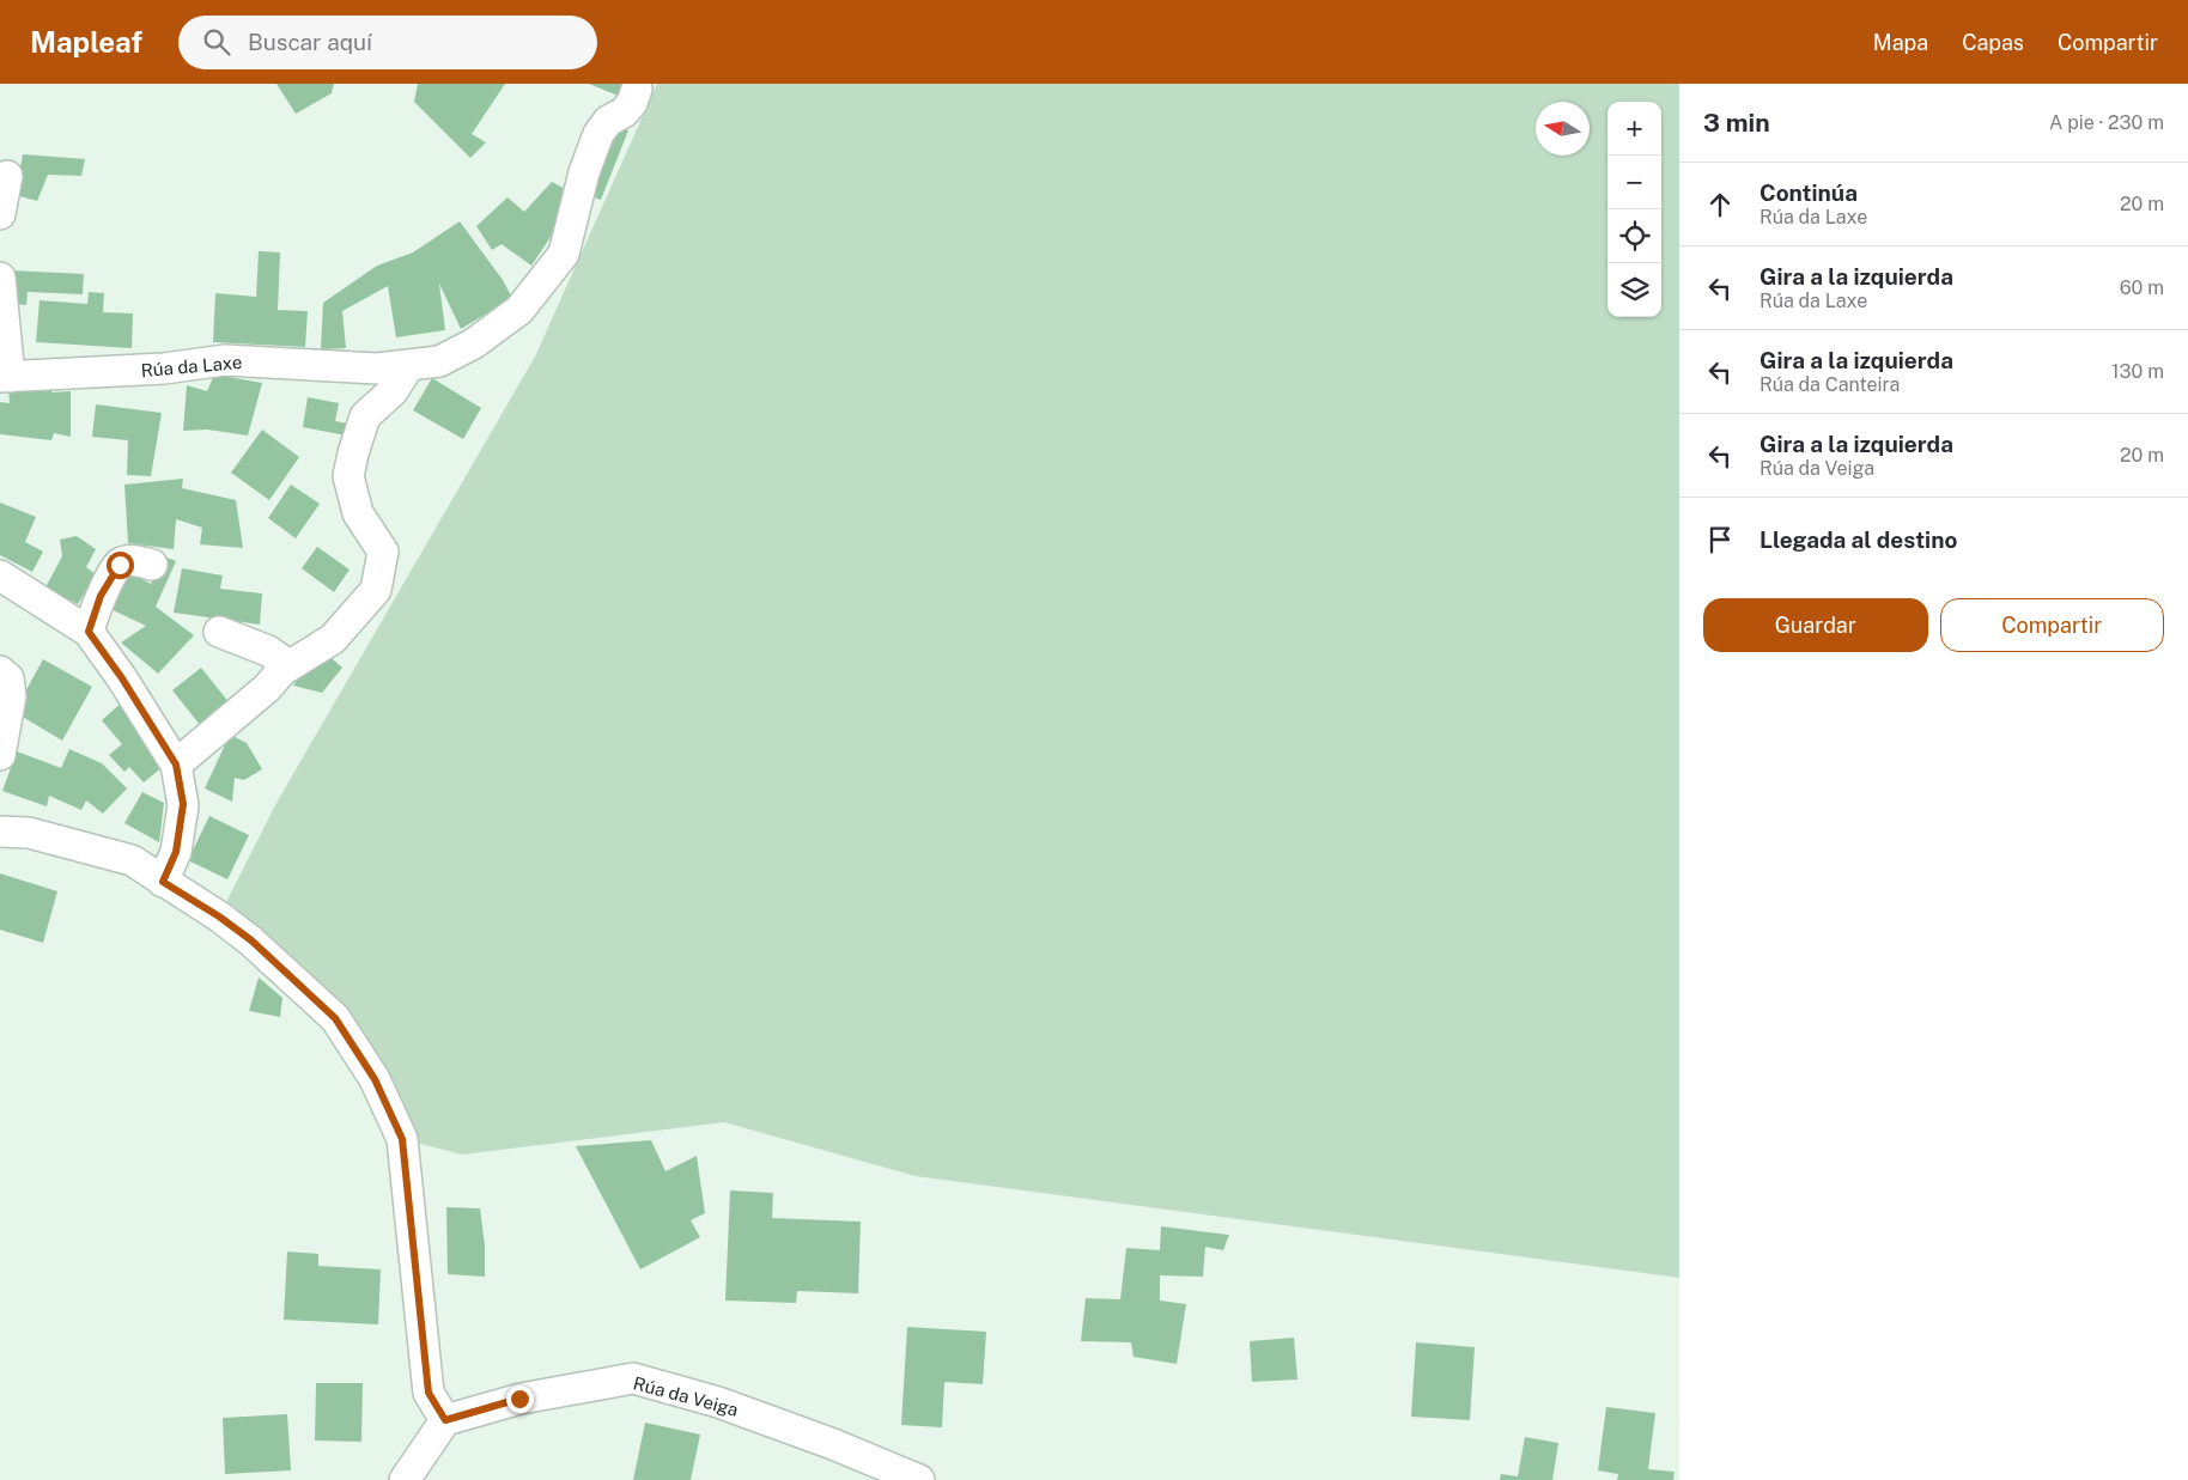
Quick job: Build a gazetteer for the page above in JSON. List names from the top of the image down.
{
  "streets": {
    "street": ["Rúa da Laxe", "Rúa da Veiga"]
  },
  "north": "left",
  "page": {
    "header": "Mapleaf",
    "search": "Buscar aquí",
    "nav": ["Mapa", "Capas", "Compartir"],
    "heading": ["3 min", "A pie · 230 m"],
    "map_buttons": ["+", "−"],
    "list": [
      ["Continúa", "Rúa da Laxe", "20 m"],
      ["Gira a la izquierda", "Rúa da Laxe", "60 m"],
      ["Gira a la izquierda", "Rúa da Canteira", "130 m"],
      ["Gira a la izquierda", "Rúa da Veiga", "20 m"],
      "Llegada al destino"
    ],
    "buttons": ["Guardar", "Compartir"]
  }
}
